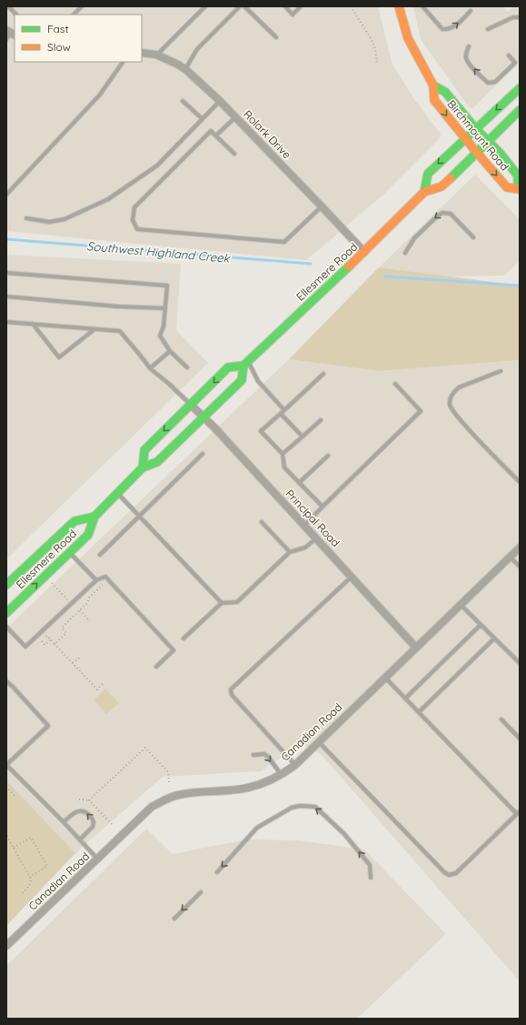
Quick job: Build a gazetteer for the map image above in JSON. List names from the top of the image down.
{
  "streets": {
    "main road": ["Birchmount Road", "Ellesmere Road"],
    "street": ["Rolark Drive", "Principal Road", "Canadian Road"]
  },
  "crossings": [
    ["Rolark Drive", "Ellesmere Road"],
    ["Birchmount Road", "Ellesmere Road"],
    ["Ellesmere Road", "Principal Road"],
    ["Principal Road", "Canadian Road"]
  ],
  "water": ["Southwest Highland Creek"],
  "legend": ["Fast", "Slow"]
}
